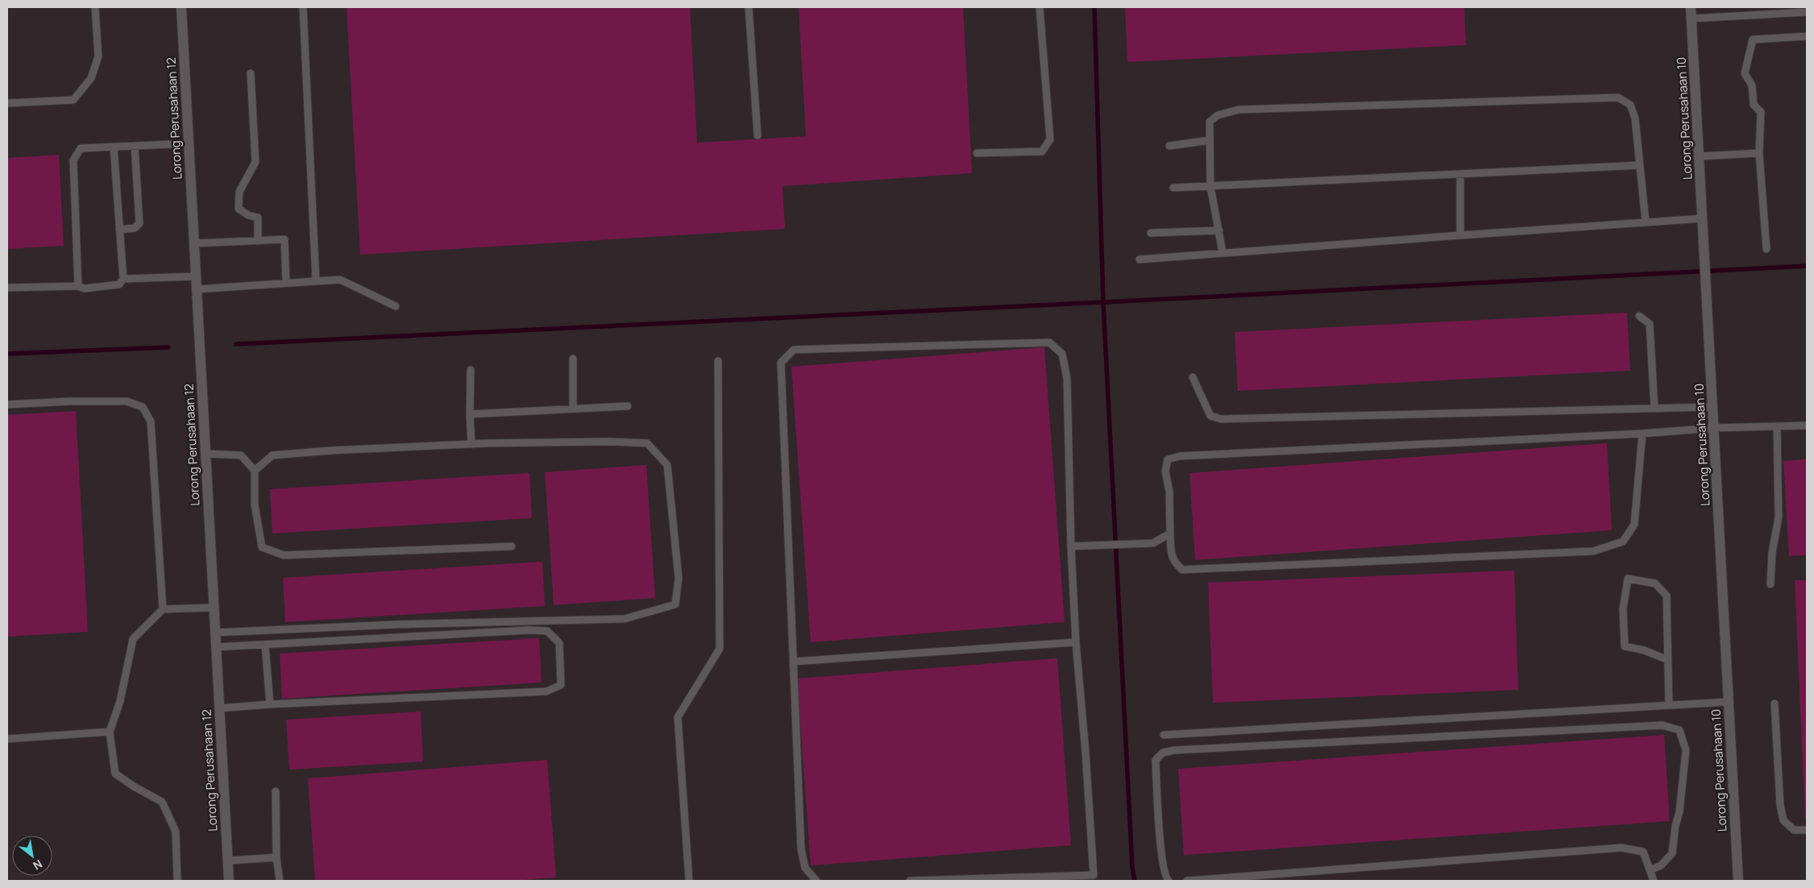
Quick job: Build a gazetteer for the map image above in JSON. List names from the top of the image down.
{
  "streets": {
    "street": ["Lorong Perusahaan 12", "Lorong Perusahaan 10"]
  },
  "north": "bottom right"
}
